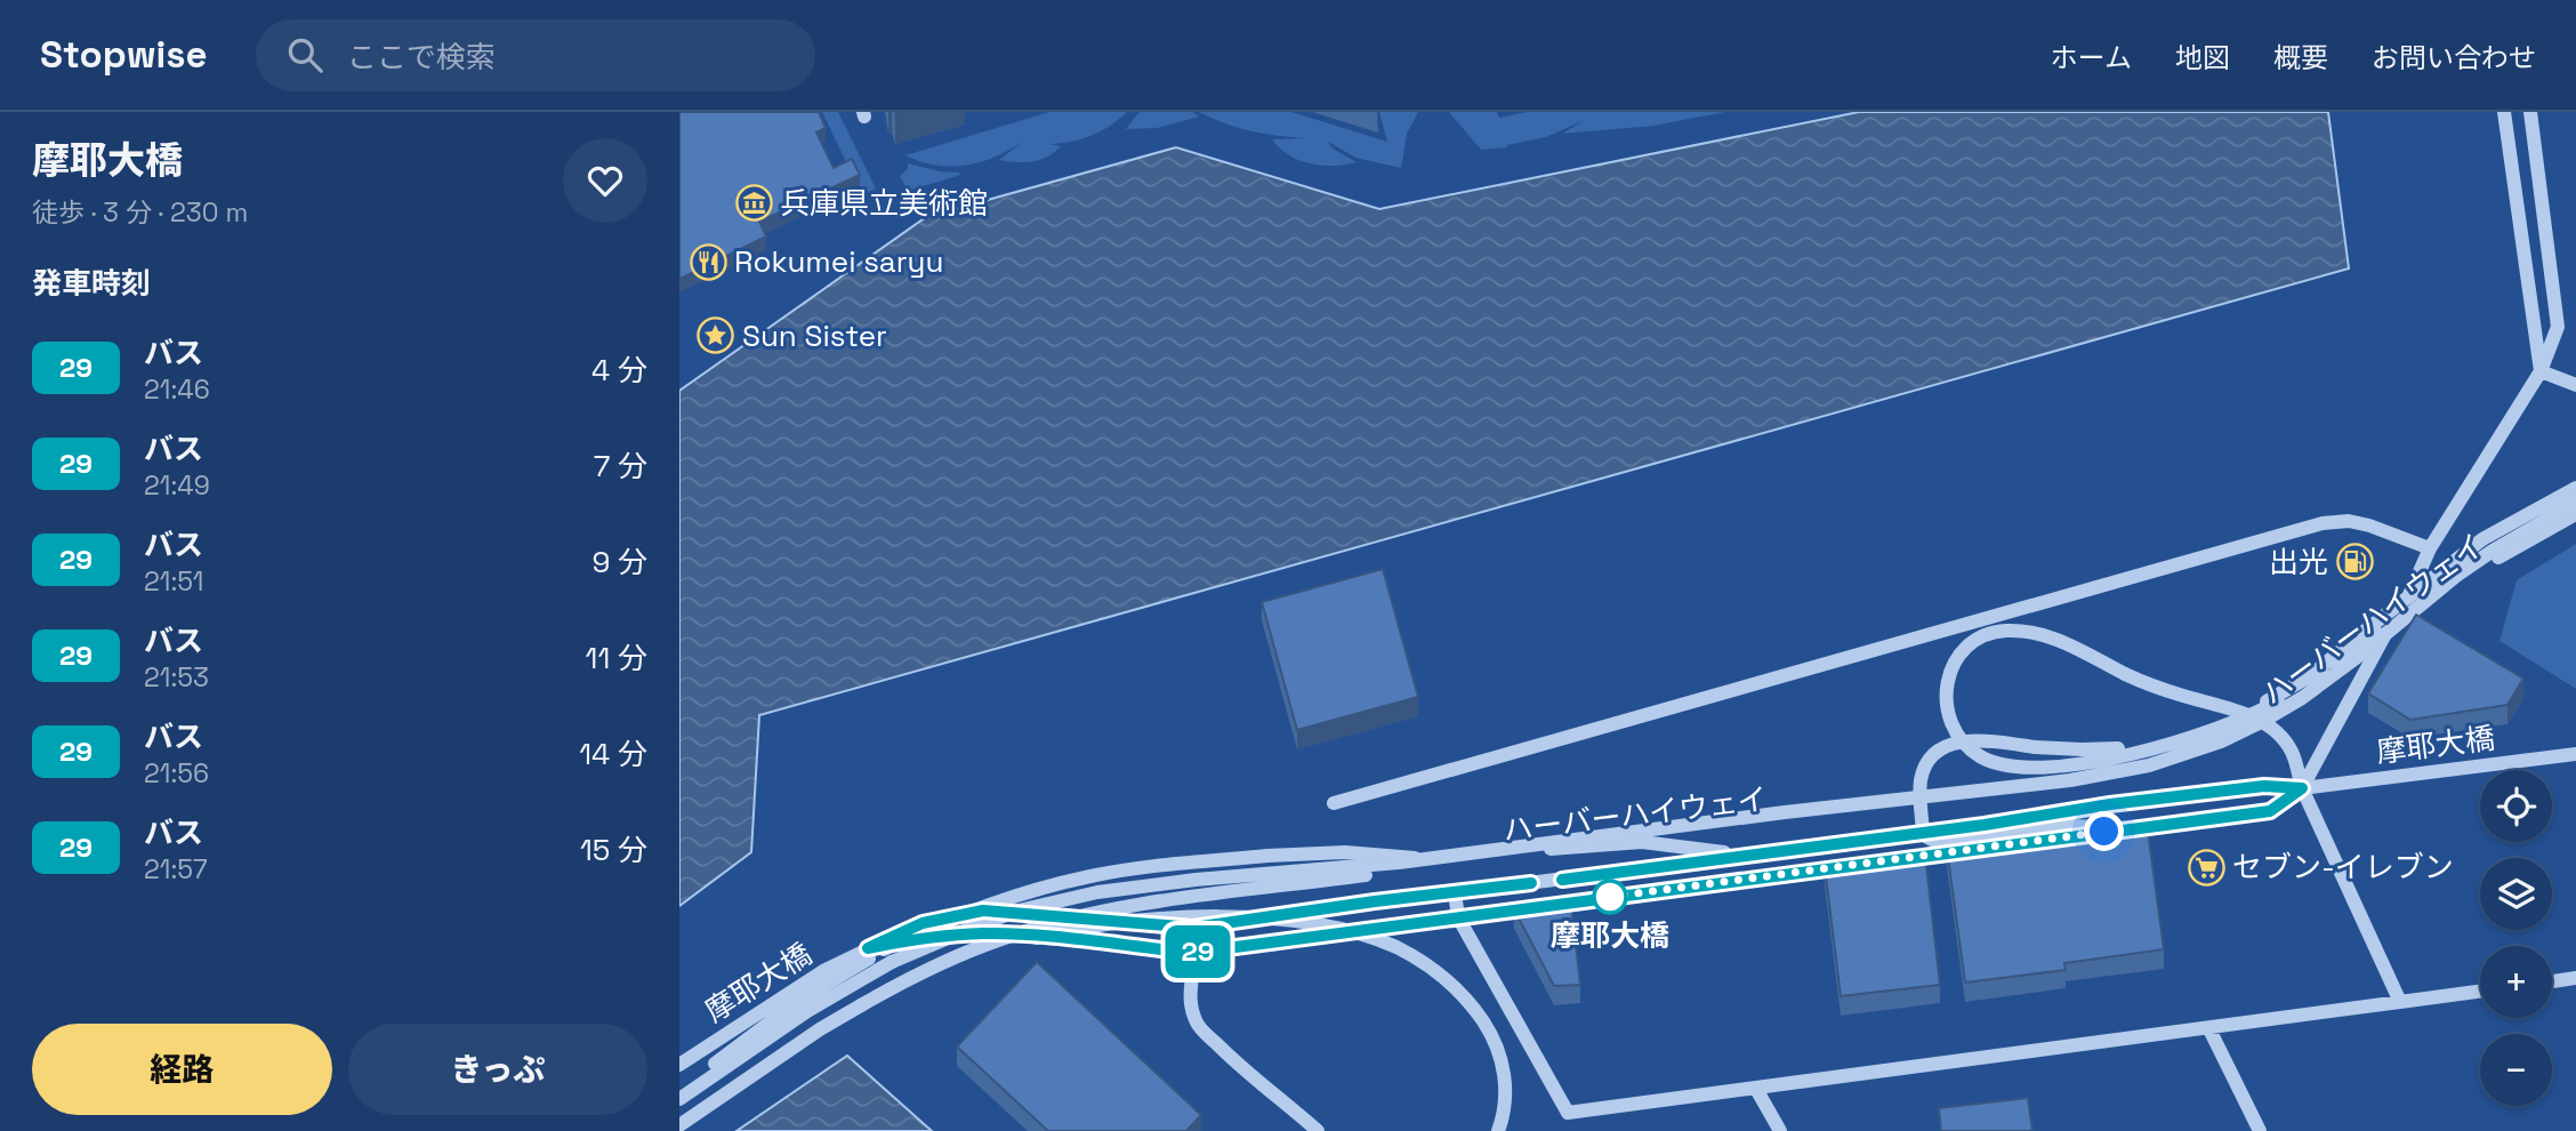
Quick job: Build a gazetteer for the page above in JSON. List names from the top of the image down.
{
  "streets": {
    "street": ["ハーバーハイウェイ", "摩耶大橋"]
  },
  "places": {
    "museum": ["兵庫県立美術館"],
    "restaurant": ["Rokumei saryu"],
    "place": ["Sun Sister"],
    "fuel station": ["出光"],
    "supermarket": ["セブン-イレブン"],
    "other": ["摩耶大橋"]
  },
  "lines": ["bus line 29"],
  "page": {
    "header": "Stopwise",
    "search": "ここで検索",
    "nav": [
      "ホーム",
      "地図",
      "概要",
      "お問い合わせ"
    ],
    "heading": [
      ["摩耶大橋", "徒歩 · 3 分 · 230 m"],
      "発車時刻"
    ],
    "on_map": "29",
    "list": [
      {
        "mark": "29",
        "name": "バス",
        "note": "21:46",
        "value": "4 分"
      },
      {
        "mark": "29",
        "name": "バス",
        "note": "21:49",
        "value": "7 分"
      },
      {
        "mark": "29",
        "name": "バス",
        "note": "21:51",
        "value": "9 分"
      },
      {
        "mark": "29",
        "name": "バス",
        "note": "21:53",
        "value": "11 分"
      },
      {
        "mark": "29",
        "name": "バス",
        "note": "21:56",
        "value": "14 分"
      },
      {
        "mark": "29",
        "name": "バス",
        "note": "21:57",
        "value": "15 分"
      }
    ],
    "map_buttons": ["+", "−"],
    "buttons": ["経路", "きっぷ"]
  }
}
